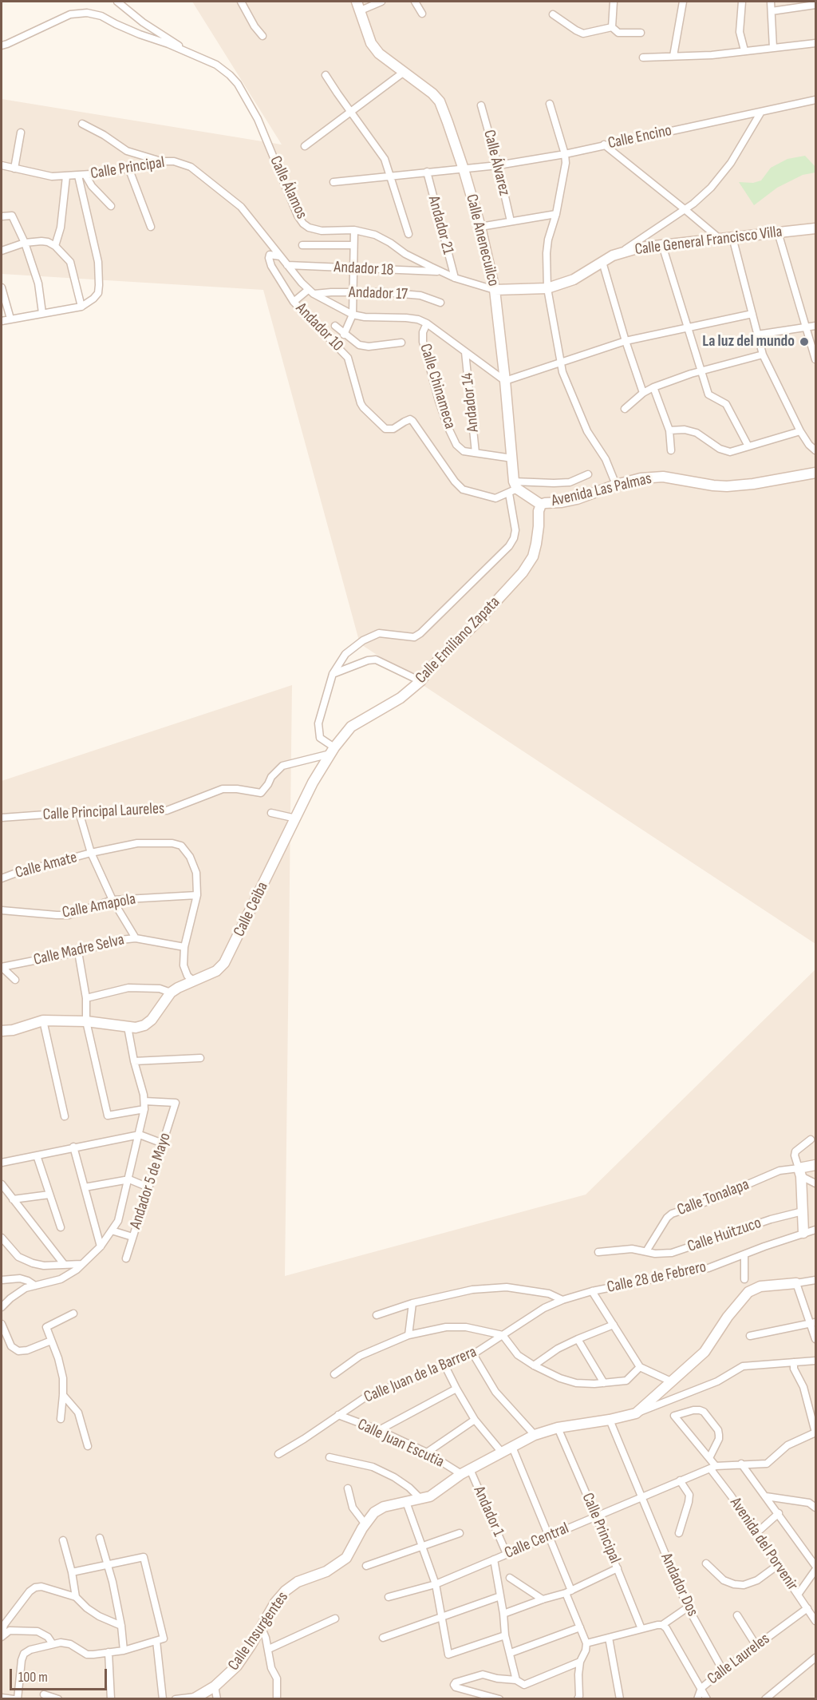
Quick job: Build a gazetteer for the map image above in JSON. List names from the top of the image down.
{
  "streets": {
    "street": [
      "Calle Encino",
      "Calle Álvarez",
      "Calle Principal",
      "Calle Álamos",
      "Andador 21",
      "Calle Anenecuilco",
      "Calle General Francisco Villa",
      "Andador 18",
      "Andador 17",
      "Andador 10",
      "Calle Chinameca",
      "Andador 14",
      "Avenida Las Palmas",
      "Calle Emiliano Zapata",
      "Calle Principal Laureles",
      "Calle Amate",
      "Calle Amapola",
      "Calle Ceiba",
      "Calle Madre Selva",
      "Andador 5 de Mayo",
      "Calle Tonalapa",
      "Calle Huitzuco",
      "Calle 28 de Febrero",
      "Calle Juan de la Barrera",
      "Calle Juan Escutia",
      "Andador 1",
      "Calle Central",
      "Avenida del Porvenir",
      "Andador Dos",
      "Calle Insurgentes",
      "Calle Laureles"
    ]
  },
  "crossings": [
    ["Calle Encino", "Calle Álvarez"],
    ["Calle Encino", "Andador 21"],
    ["Calle Encino", "Calle Anenecuilco"],
    ["Calle Principal", "Andador 18"],
    ["Calle Principal", "Andador 17"],
    ["Calle Principal", "Andador 10"],
    ["Calle Principal", "Calle Central"],
    ["Calle Principal", "Calle Insurgentes"],
    ["Calle Álamos", "Andador 21"],
    ["Calle Álamos", "Calle Anenecuilco"],
    ["Calle Álamos", "Calle General Francisco Villa"],
    ["Calle Álamos", "Andador 18"],
    ["Calle Anenecuilco", "Calle General Francisco Villa"],
    ["Calle Anenecuilco", "Andador 10"],
    ["Calle Chinameca", "Andador 14"],
    ["Avenida Las Palmas", "Calle Emiliano Zapata"],
    ["Calle Emiliano Zapata", "Calle Principal Laureles"],
    ["Calle Emiliano Zapata", "Calle Ceiba"],
    ["Calle Principal Laureles", "Calle Ceiba"],
    ["Calle Amate", "Calle Amapola"],
    ["Calle Tonalapa", "Calle Huitzuco"],
    ["Calle 28 de Febrero", "Calle Juan de la Barrera"],
    ["Calle Juan de la Barrera", "Calle Juan Escutia"],
    ["Calle Juan Escutia", "Andador 1"],
    ["Calle Juan Escutia", "Calle Insurgentes"],
    ["Andador 1", "Calle Central"],
    ["Andador 1", "Calle Insurgentes"],
    ["Calle Central", "Avenida del Porvenir"],
    ["Calle Central", "Andador Dos"],
    ["Avenida del Porvenir", "Calle Laureles"],
    ["Andador Dos", "Calle Insurgentes"],
    ["Andador Dos", "Calle Laureles"]
  ],
  "places": ["La luz del mundo"],
  "scale_bar": "100 m"
}
